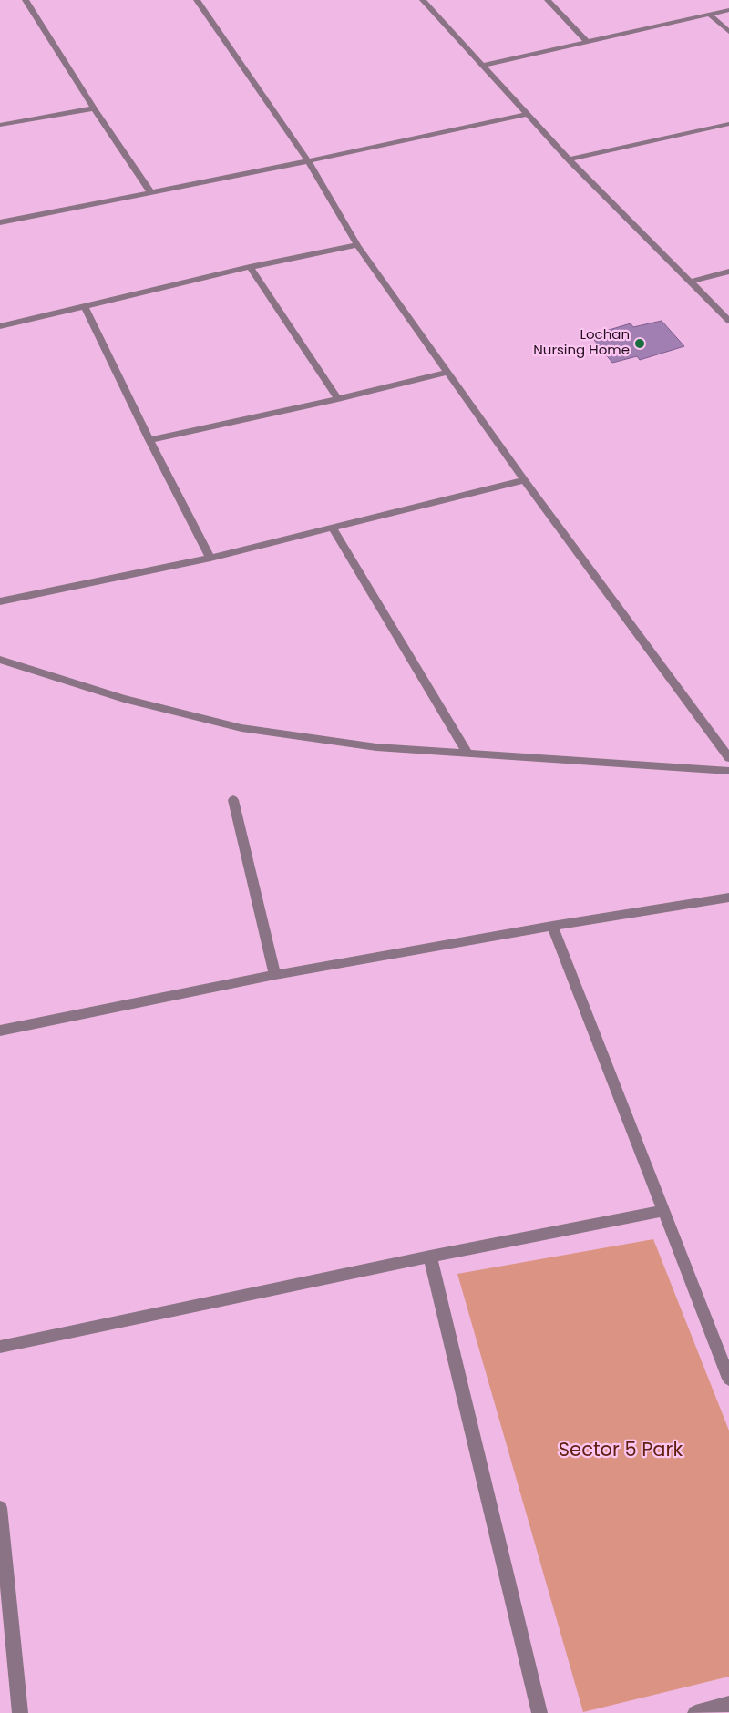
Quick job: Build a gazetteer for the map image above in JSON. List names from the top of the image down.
{
  "parks": ["Sector 5 Park"],
  "places": ["Lochan Nursing Home"]
}
